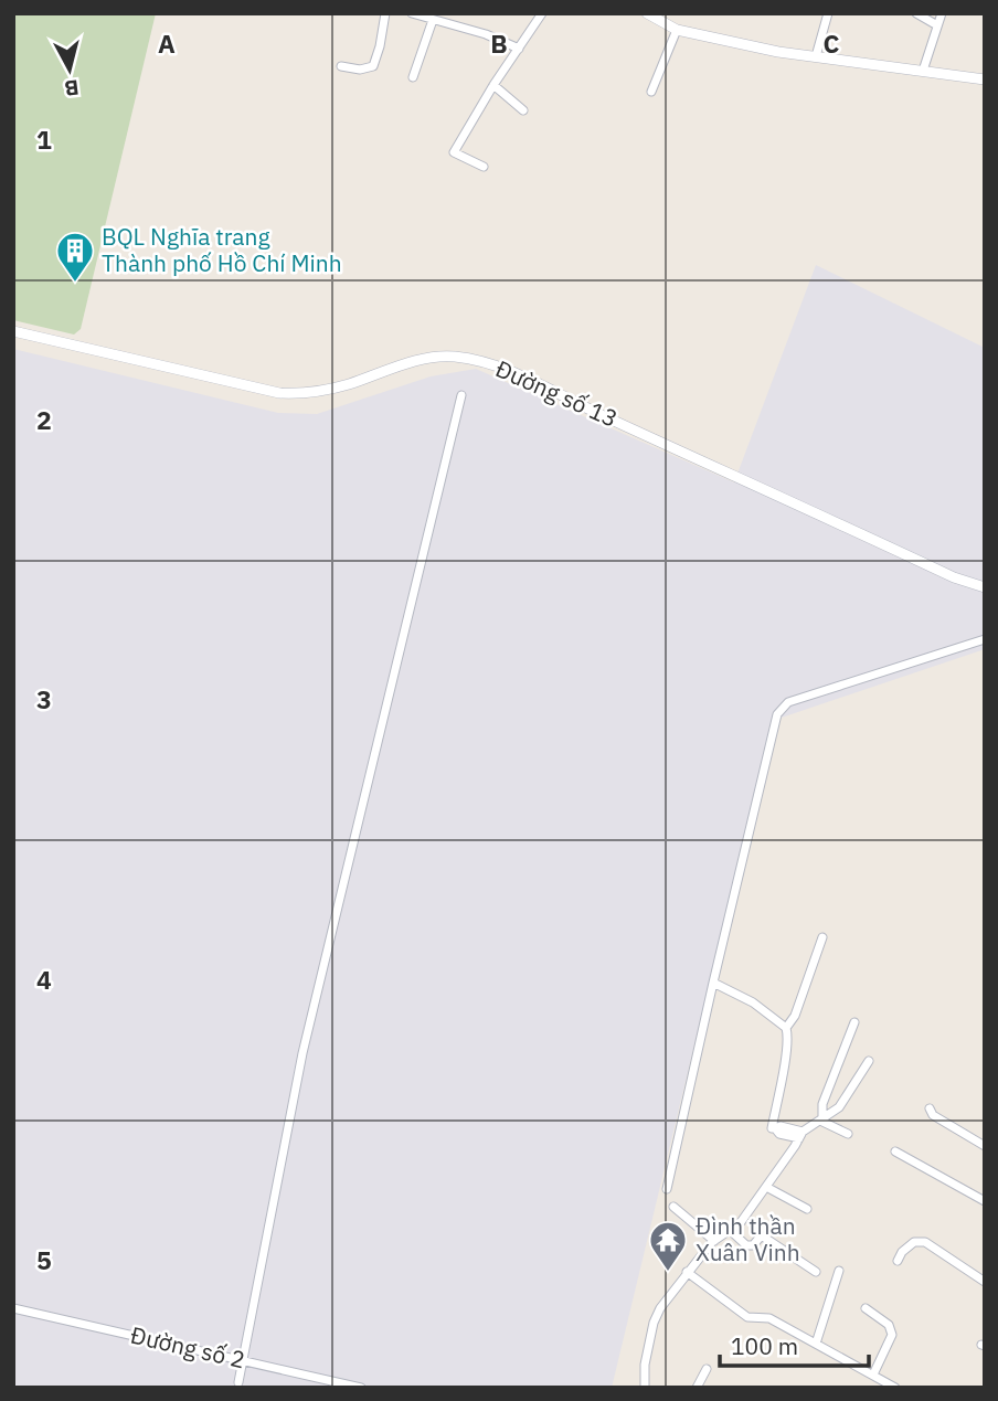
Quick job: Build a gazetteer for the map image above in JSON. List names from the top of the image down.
{
  "streets": {
    "street": ["Đường số 13", "Đường số 2"]
  },
  "places": {
    "building": ["BQL Nghĩa trang Thành phố Hồ Chí Minh"],
    "temple": ["Đình thần Xuân Vinh"]
  },
  "scale_bar": "100 m",
  "north": "bottom",
  "grid": {
    "columns": ["A", "B", "C"],
    "rows": [
      "1",
      "2",
      "3",
      "4",
      "5"
    ]
  }
}
